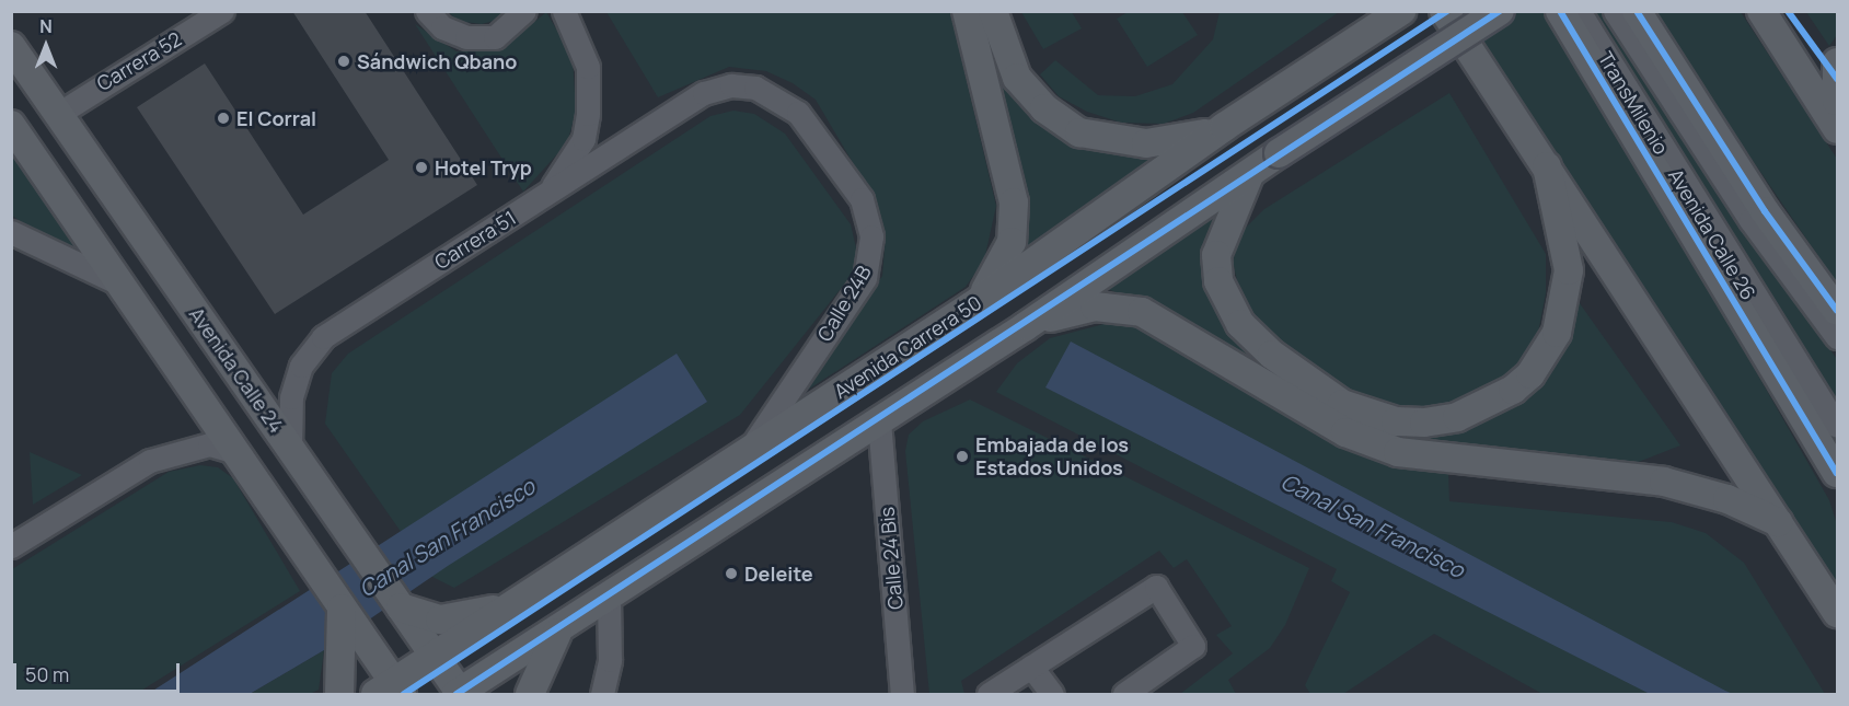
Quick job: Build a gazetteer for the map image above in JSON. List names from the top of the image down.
{
  "streets": {
    "main road": ["Avenida Calle 26", "Avenida Carrera 50", "Avenida Calle 24"],
    "street": [
      "Carrera 52",
      "TransMilenio",
      "Carrera 51",
      "Calle 24B",
      "Calle 24 Bis"
    ]
  },
  "crossings": [
    ["Carrera 52", "Avenida Calle 24"],
    ["Carrera 51", "Calle 24B"],
    ["Carrera 51", "Avenida Calle 24"],
    ["Calle 24B", "Avenida Carrera 50"],
    ["Avenida Carrera 50", "Avenida Calle 24"]
  ],
  "water": ["Canal San Francisco"],
  "places": [
    "Sándwich Qbano",
    "El Corral",
    "Hotel Tryp",
    "Embajada de los Estados Unidos",
    "Deleite"
  ],
  "scale_bar": "50 m",
  "north": "top"
}
